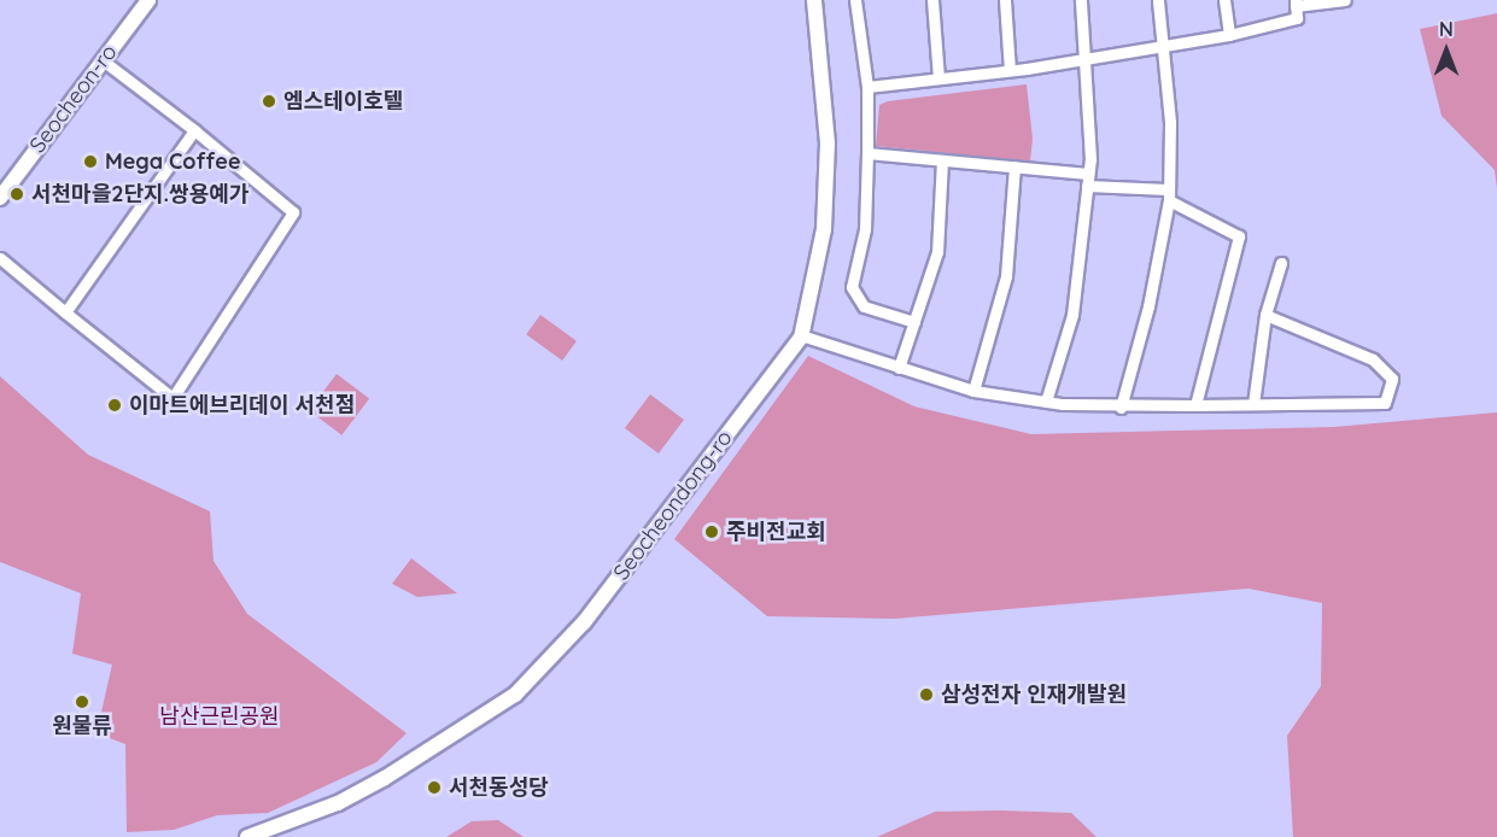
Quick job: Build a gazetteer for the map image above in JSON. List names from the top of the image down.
{
  "streets": {
    "street": ["Seocheon-ro", "Seocheondong-ro"]
  },
  "parks": ["남산근린공원"],
  "places": [
    "엠스테이호텔",
    "Mega Coffee",
    "서천마을2단지.쌍용예가",
    "이마트에브리데이 서천점",
    "주비전교회",
    "삼성전자 인재개발원",
    "원물류",
    "서천동성당"
  ],
  "north": "top"
}
